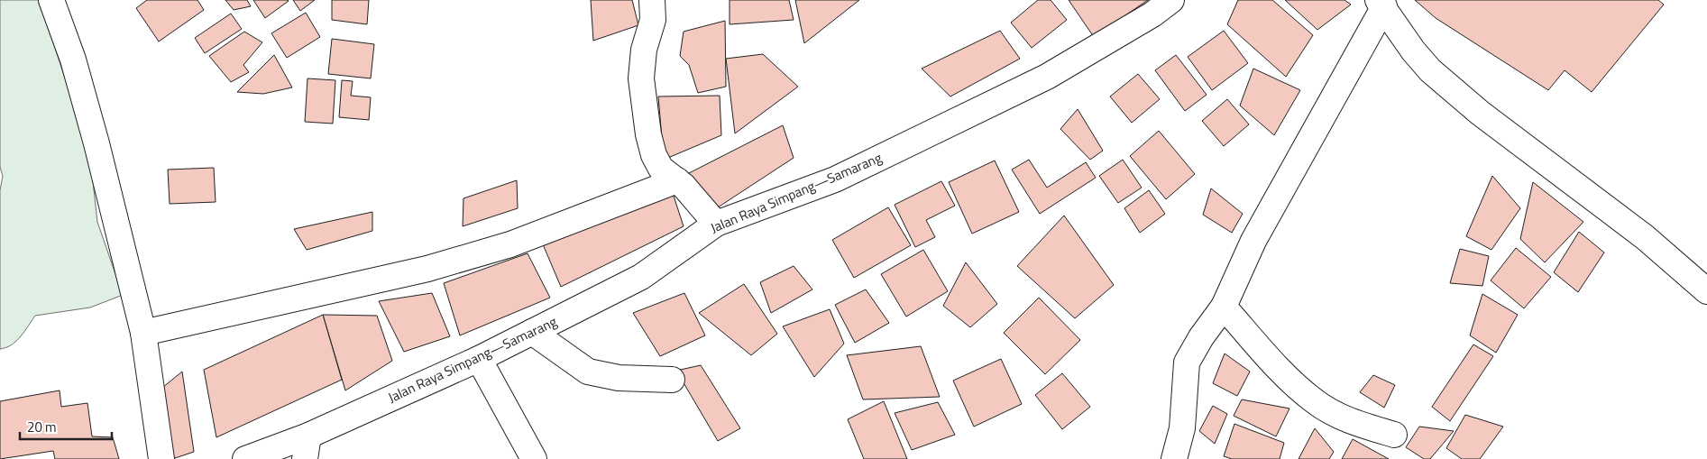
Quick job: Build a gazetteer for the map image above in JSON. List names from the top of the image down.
{
  "streets": {
    "street": ["Jalan Raya Simpang—Samarang"]
  },
  "scale_bar": "20 m"
}
